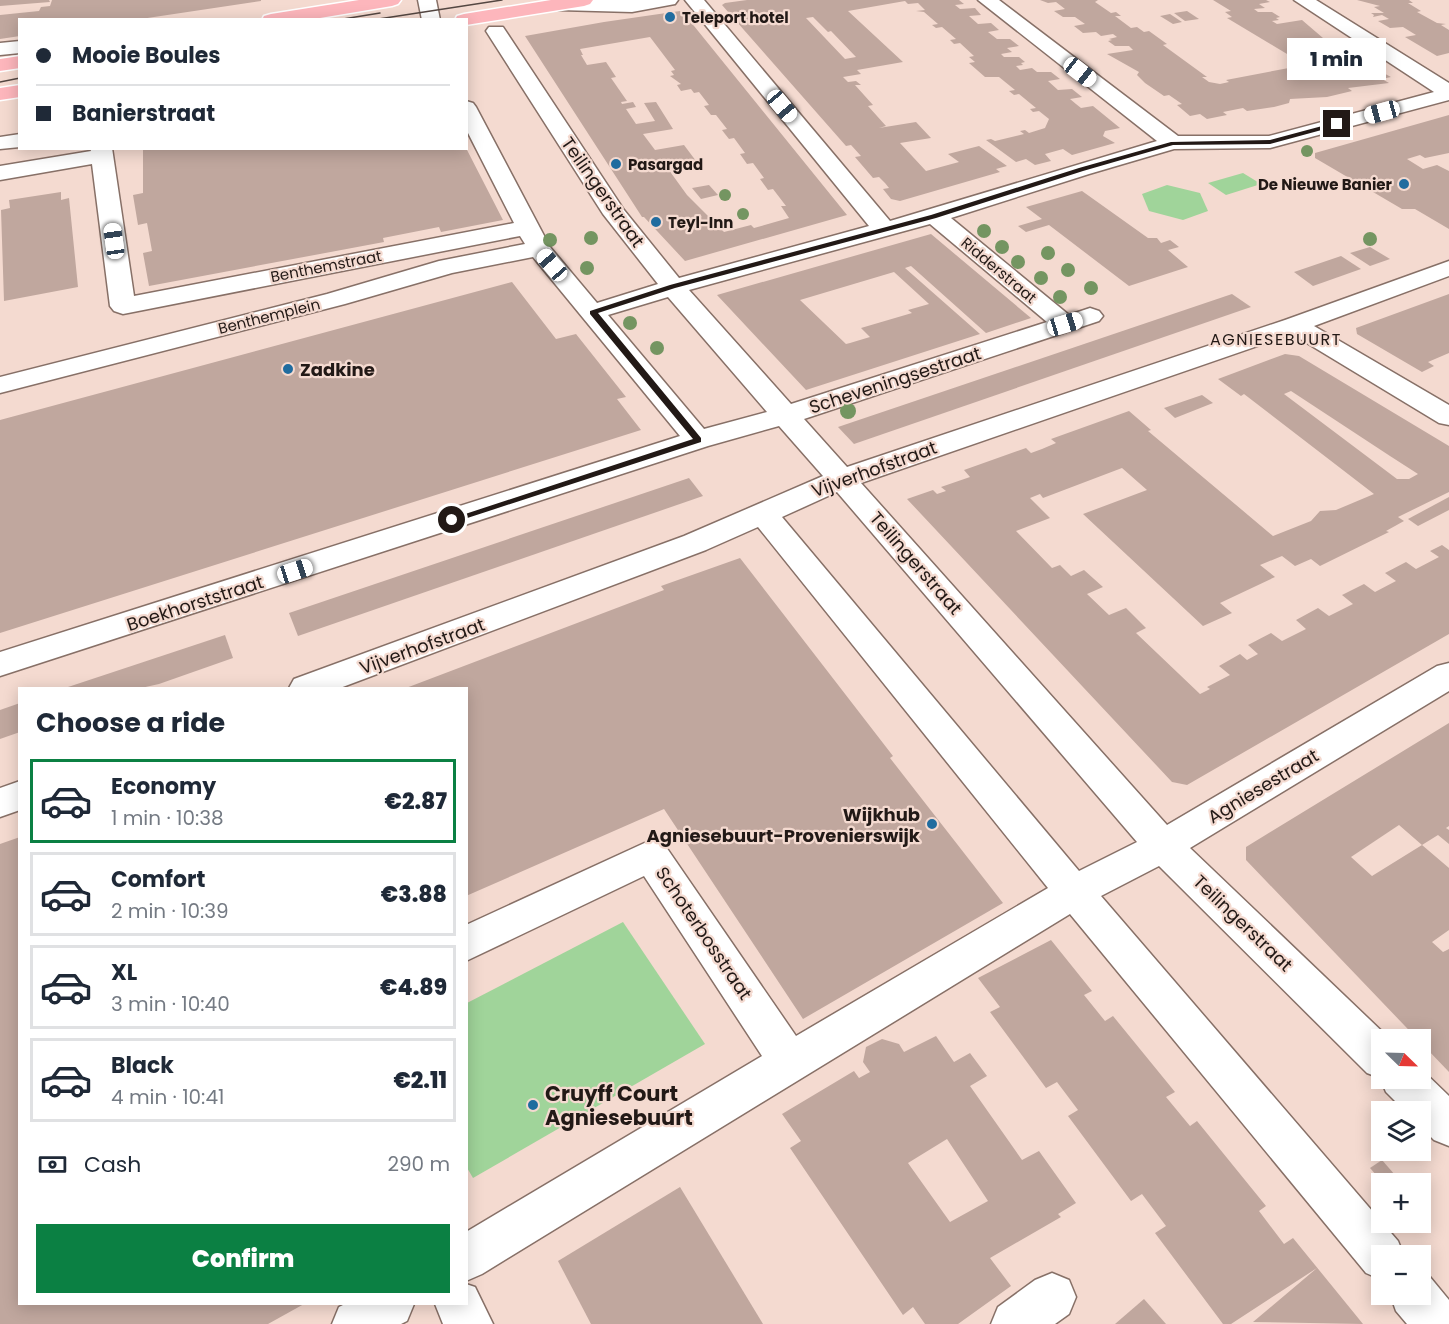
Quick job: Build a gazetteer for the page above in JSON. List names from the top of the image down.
{
  "streets": {
    "street": [
      "Teilingerstraat",
      "Benthemstraat",
      "Ridderstraat",
      "Benthemplein",
      "Scheveningsestraat",
      "Vijverhofstraat",
      "Boekhorststraat",
      "Agniesestraat",
      "Schoterbosstraat"
    ]
  },
  "crossings": [
    ["Teilingerstraat", "Scheveningsestraat"],
    ["Teilingerstraat", "Vijverhofstraat"],
    ["Teilingerstraat", "Agniesestraat"],
    ["Benthemstraat", "Benthemplein"],
    ["Ridderstraat", "Scheveningsestraat"],
    ["Scheveningsestraat", "Boekhorststraat"]
  ],
  "districts": ["AGNIESEBUURT"],
  "places": [
    "Teleport hotel",
    "Pasargad",
    "De Nieuwe Banier",
    "Teyl-Inn",
    "Zadkine",
    "Wijkhub Agniesebuurt-Provenierswijk",
    "Cruyff Court Agniesebuurt"
  ],
  "north": "bottom right",
  "page": {
    "banner": ["Mooie Boules", "Banierstraat"],
    "bubble": "1 min",
    "heading": "Choose a ride",
    "list": [
      {
        "name": "Economy",
        "note": "1 min · 10:38",
        "value": "€2.87"
      },
      {
        "name": "Comfort",
        "note": "2 min · 10:39",
        "value": "€3.88"
      },
      {
        "name": "XL",
        "note": "3 min · 10:40",
        "value": "€4.89"
      },
      {
        "name": "Black",
        "note": "4 min · 10:41",
        "value": "€2.11"
      }
    ],
    "map_buttons": ["+", "−"],
    "pay": ["Cash", "290 m"],
    "buttons": "Confirm"
  }
}
